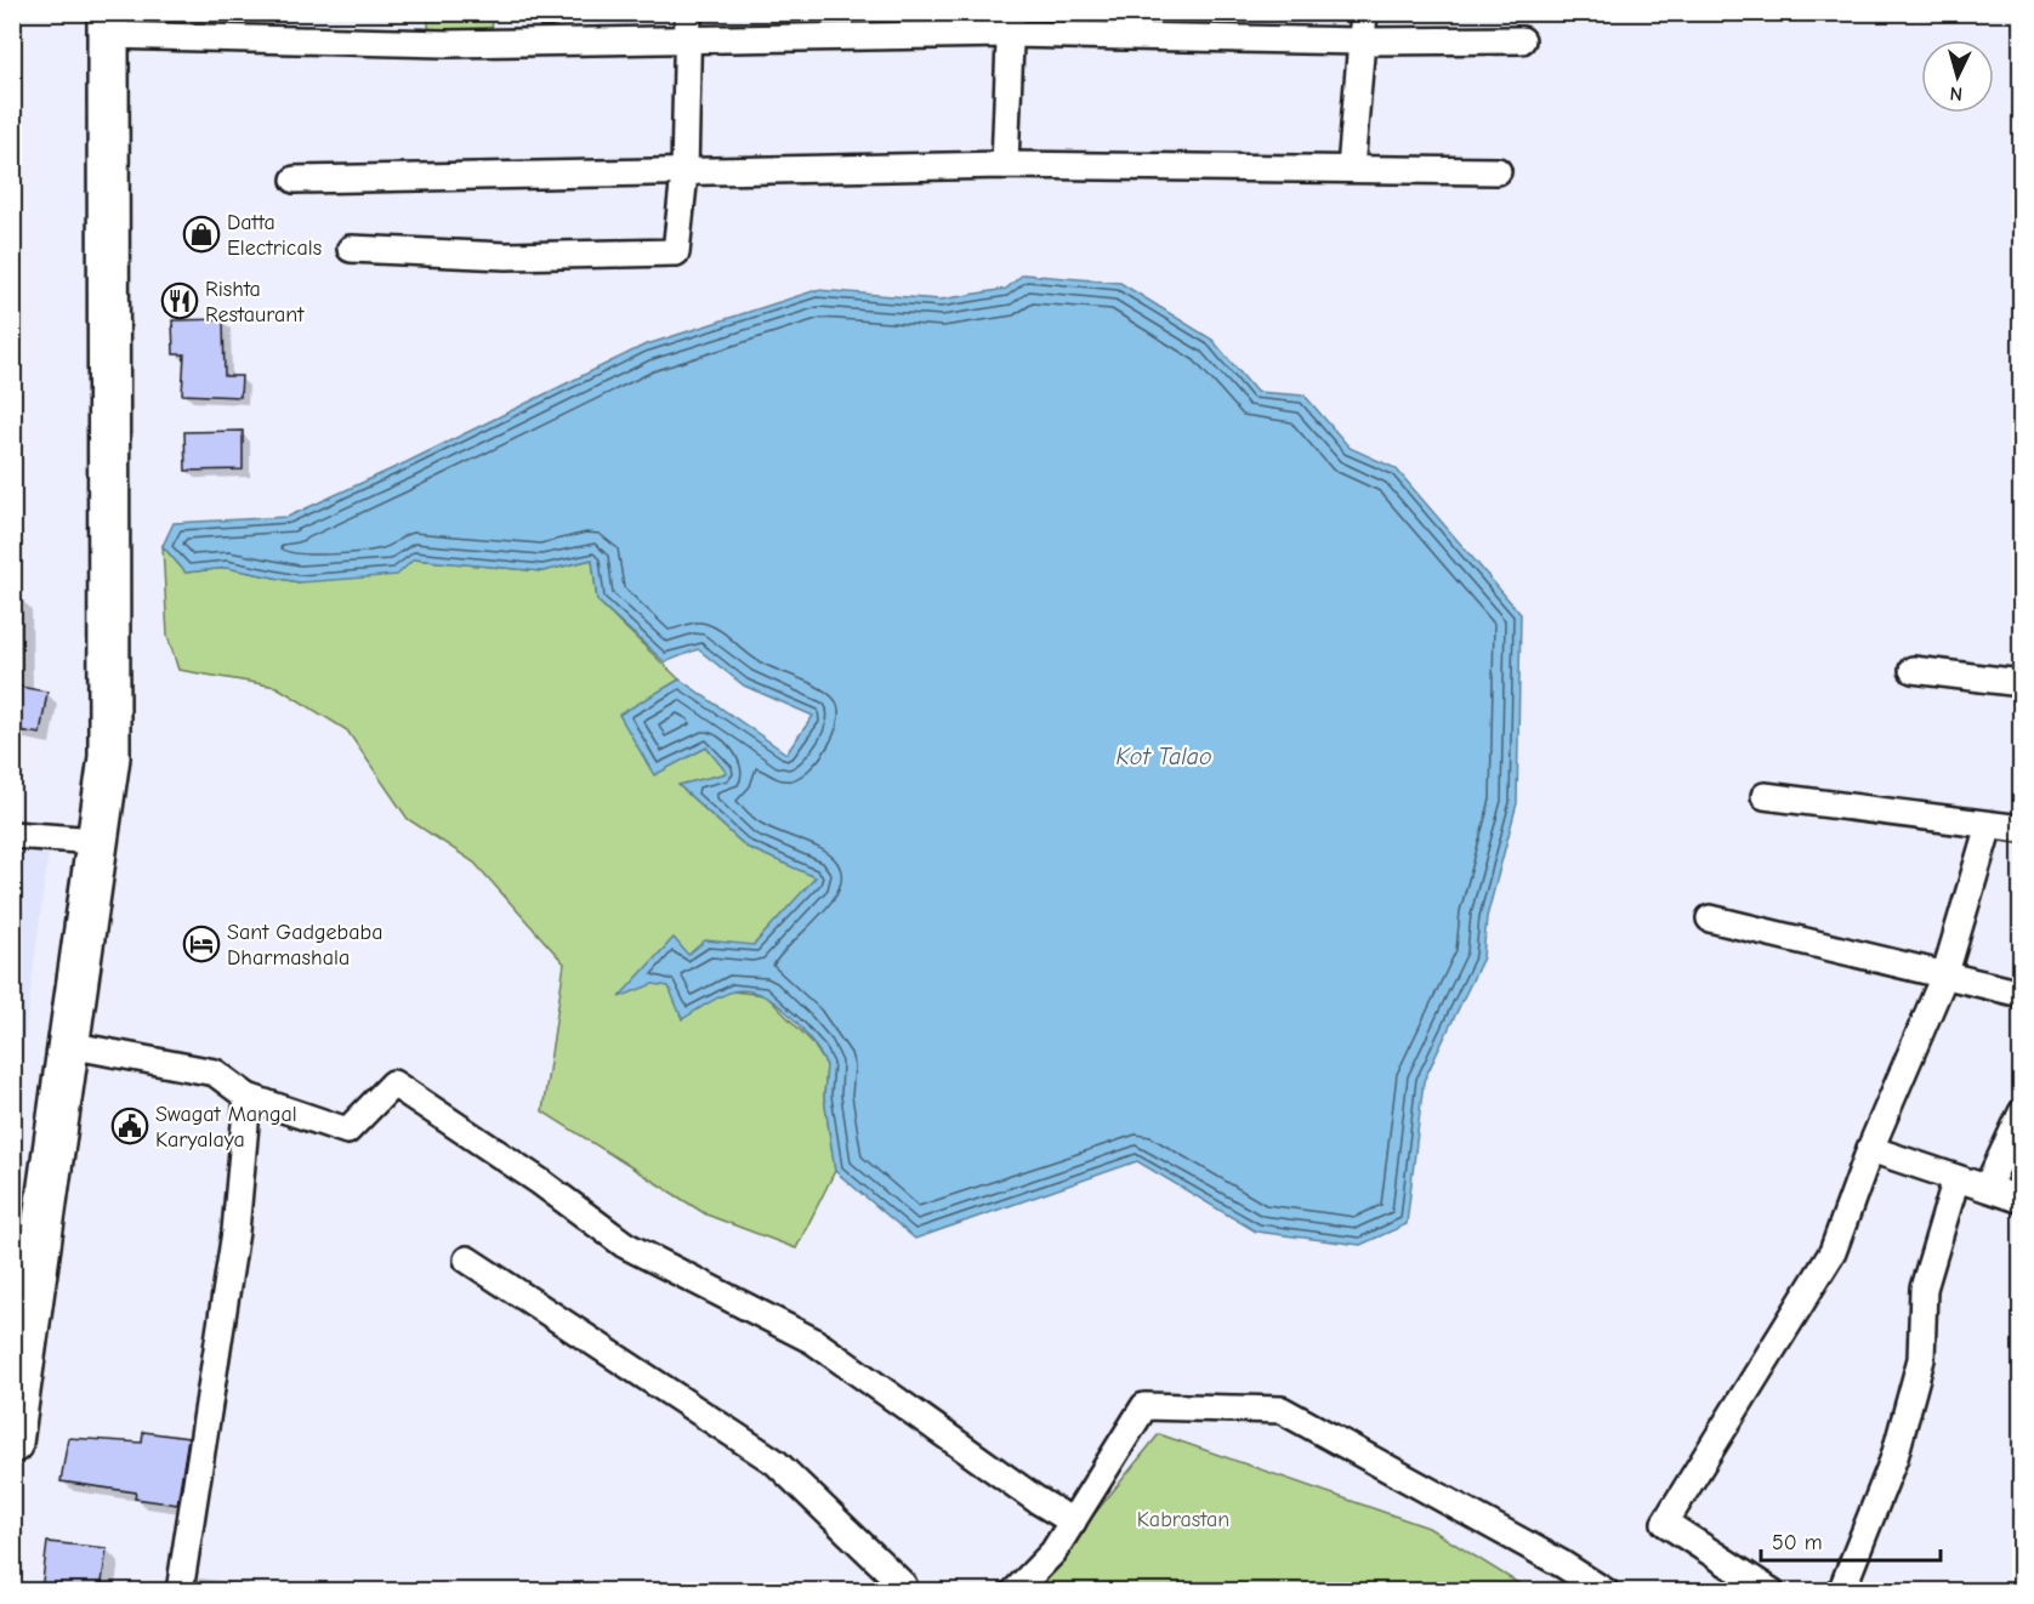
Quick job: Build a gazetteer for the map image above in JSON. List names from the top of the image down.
{
  "water": ["Kot Talao"],
  "parks": ["Kabrastan"],
  "places": {
    "shop": ["Datta Electricals"],
    "restaurant": ["Rishta Restaurant"],
    "hotel": ["Sant Gadgebaba Dharmashala"],
    "public building": ["Swagat Mangal Karyalaya"]
  },
  "scale_bar": "50 m",
  "north": "bottom"
}
